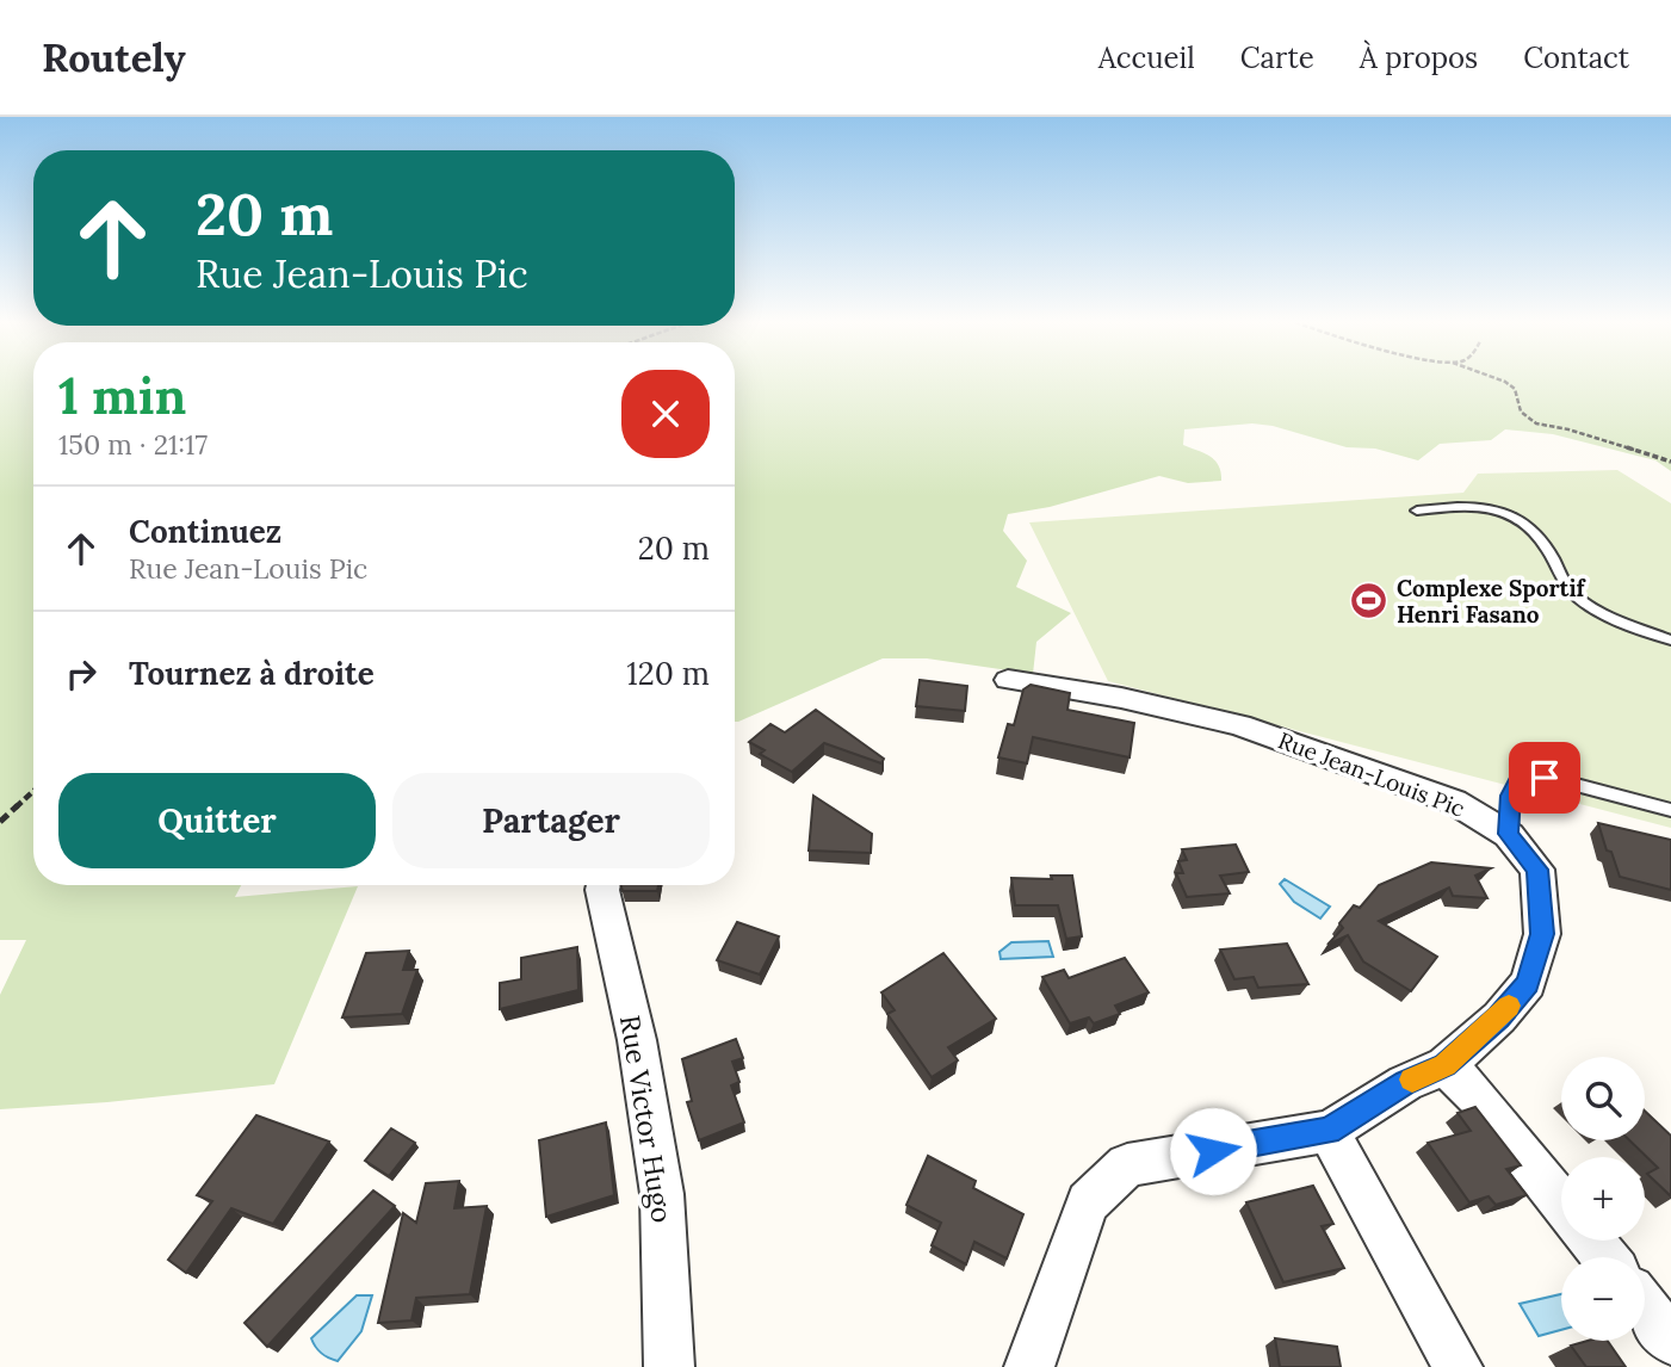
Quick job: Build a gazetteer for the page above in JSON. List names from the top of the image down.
{
  "streets": {
    "street": ["Rue Jean-Louis Pic", "Rue Victor Hugo"]
  },
  "places": {
    "sports": ["Complexe Sportif Henri Fasano"]
  },
  "page": {
    "header": "Routely",
    "nav": [
      "Accueil",
      "Carte",
      "À propos",
      "Contact"
    ],
    "turn": ["20 m", "Rue Jean-Louis Pic"],
    "heading": ["1 min", "150 m · 21:17"],
    "list": [
      {
        "name": "Continuez",
        "note": "Rue Jean-Louis Pic",
        "value": "20 m"
      },
      {
        "name": "Tournez à droite",
        "value": "120 m"
      }
    ],
    "buttons": ["Quitter", "Partager"],
    "map_buttons": ["+", "−"]
  }
}
